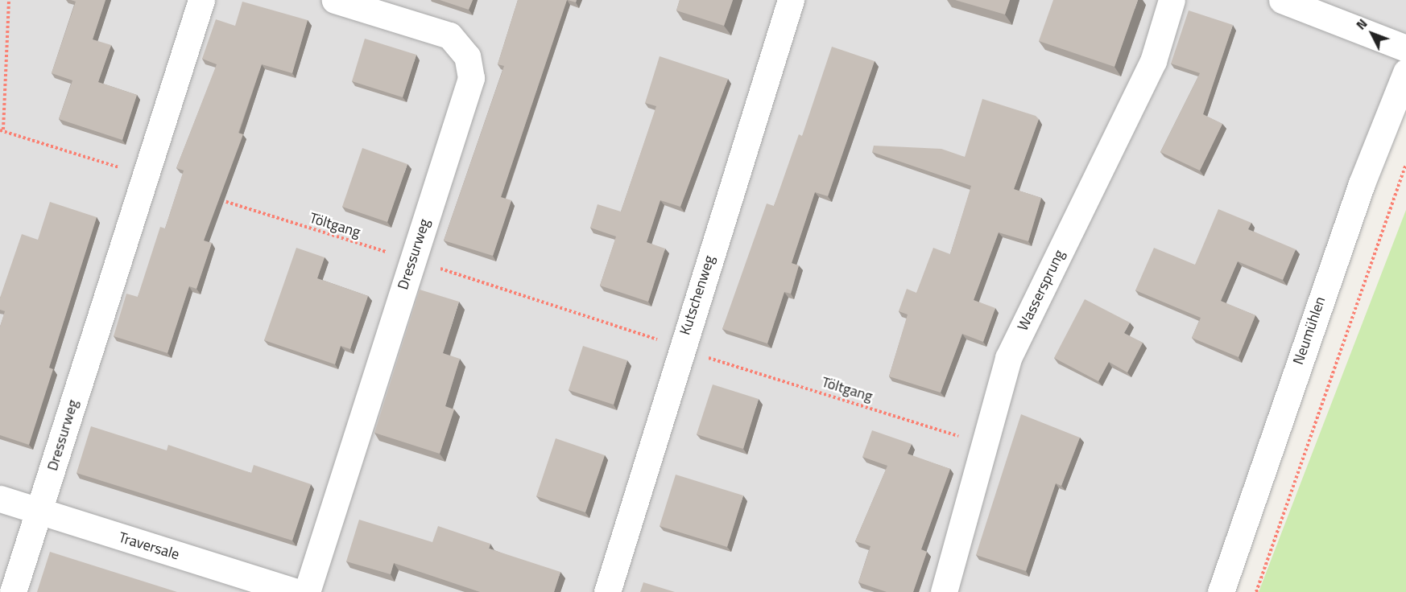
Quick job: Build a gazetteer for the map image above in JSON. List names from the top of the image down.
{
  "streets": {
    "street": [
      "Dressurweg",
      "Wassersprung",
      "Kutschenweg",
      "Neumühlen",
      "Traversale"
    ],
    "path": ["Töltgang"]
  },
  "crossings": [
    ["Töltgang", "Dressurweg"],
    ["Töltgang", "Wassersprung"],
    ["Dressurweg", "Traversale"]
  ],
  "north": "top left"
}
